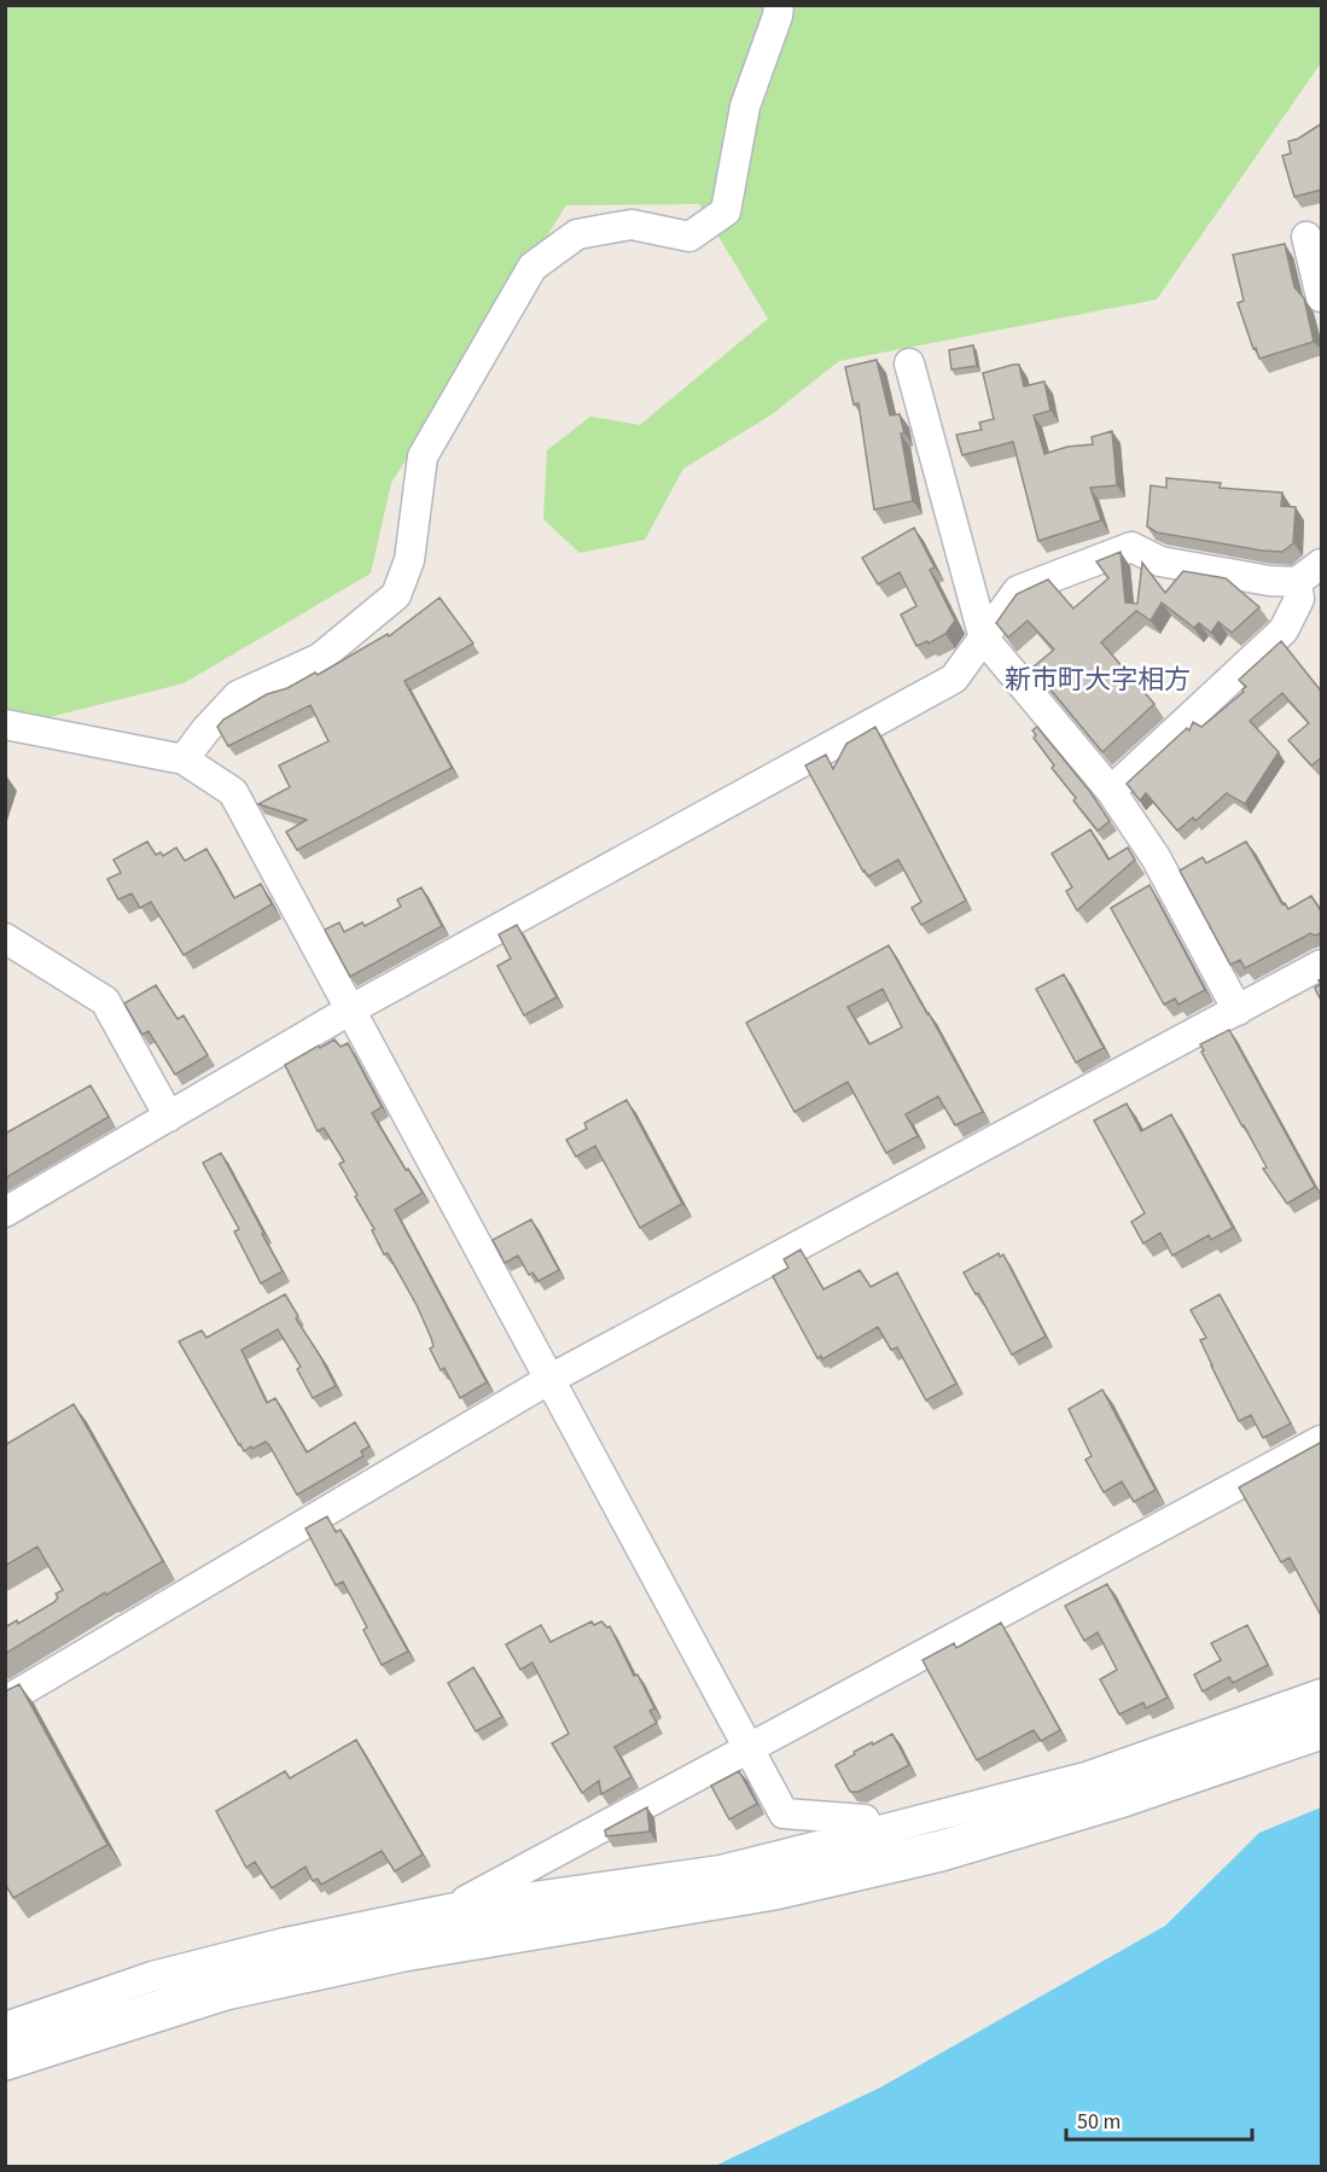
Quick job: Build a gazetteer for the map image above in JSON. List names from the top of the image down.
{
  "districts": ["新市町大字相方"],
  "scale_bar": "50 m"
}
